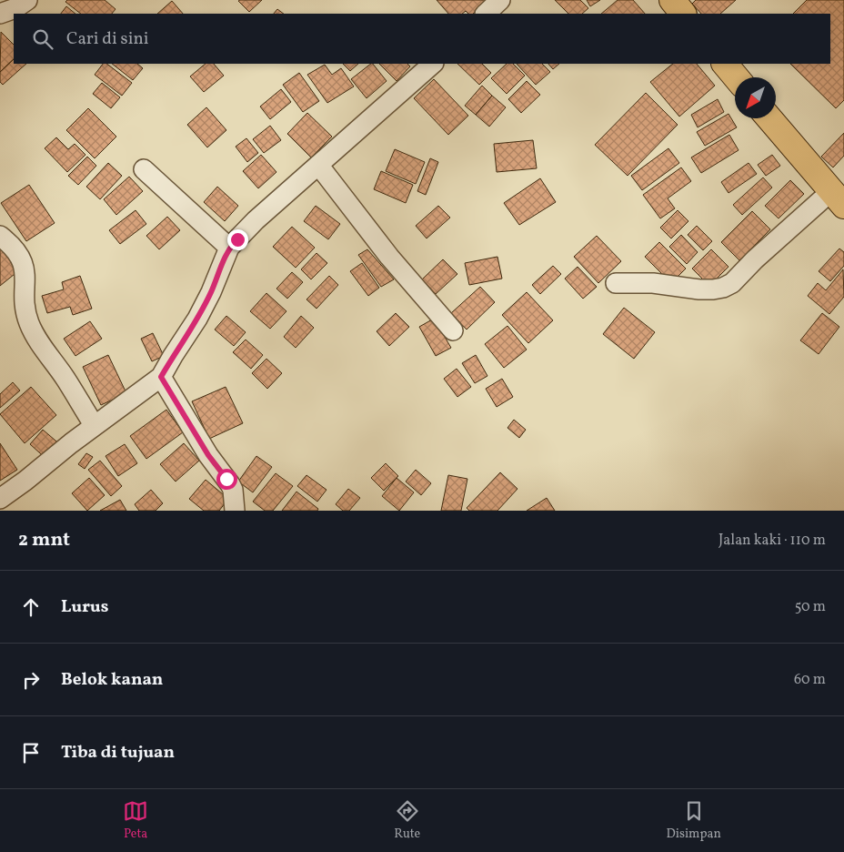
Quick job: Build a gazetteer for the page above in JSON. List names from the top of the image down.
{
  "north": "bottom left",
  "page": {
    "search": "Cari di sini",
    "heading": ["2 mnt", "Jalan kaki · 110 m"],
    "list": [
      ["Lurus", "50 m"],
      ["Belok kanan", "60 m"],
      "Tiba di tujuan"
    ],
    "nav": ["Peta", "Rute", "Disimpan"]
  }
}
